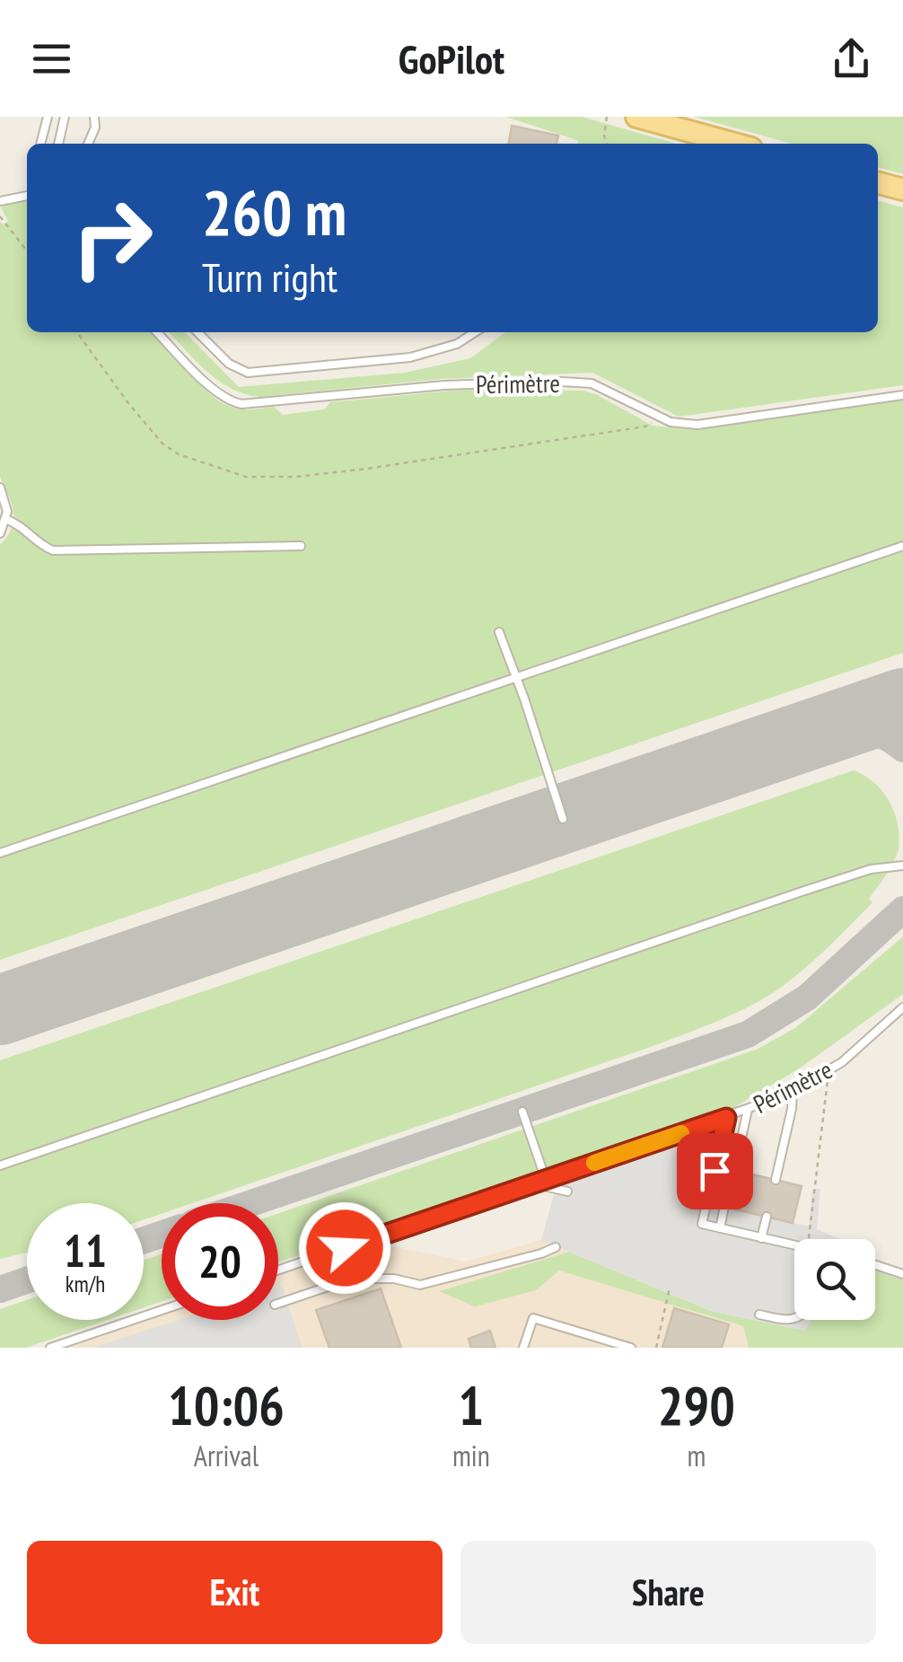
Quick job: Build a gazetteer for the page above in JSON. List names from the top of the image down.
{
  "streets": {
    "lane": ["Périmètre"]
  },
  "page": {
    "header": "GoPilot",
    "turn": ["260 m", "Turn right"],
    "speed": "11 km/h",
    "limit": "20",
    "eta": [
      "10:06",
      "Arrival",
      "1",
      "min",
      "290",
      "m"
    ],
    "buttons": ["Exit", "Share"]
  }
}
